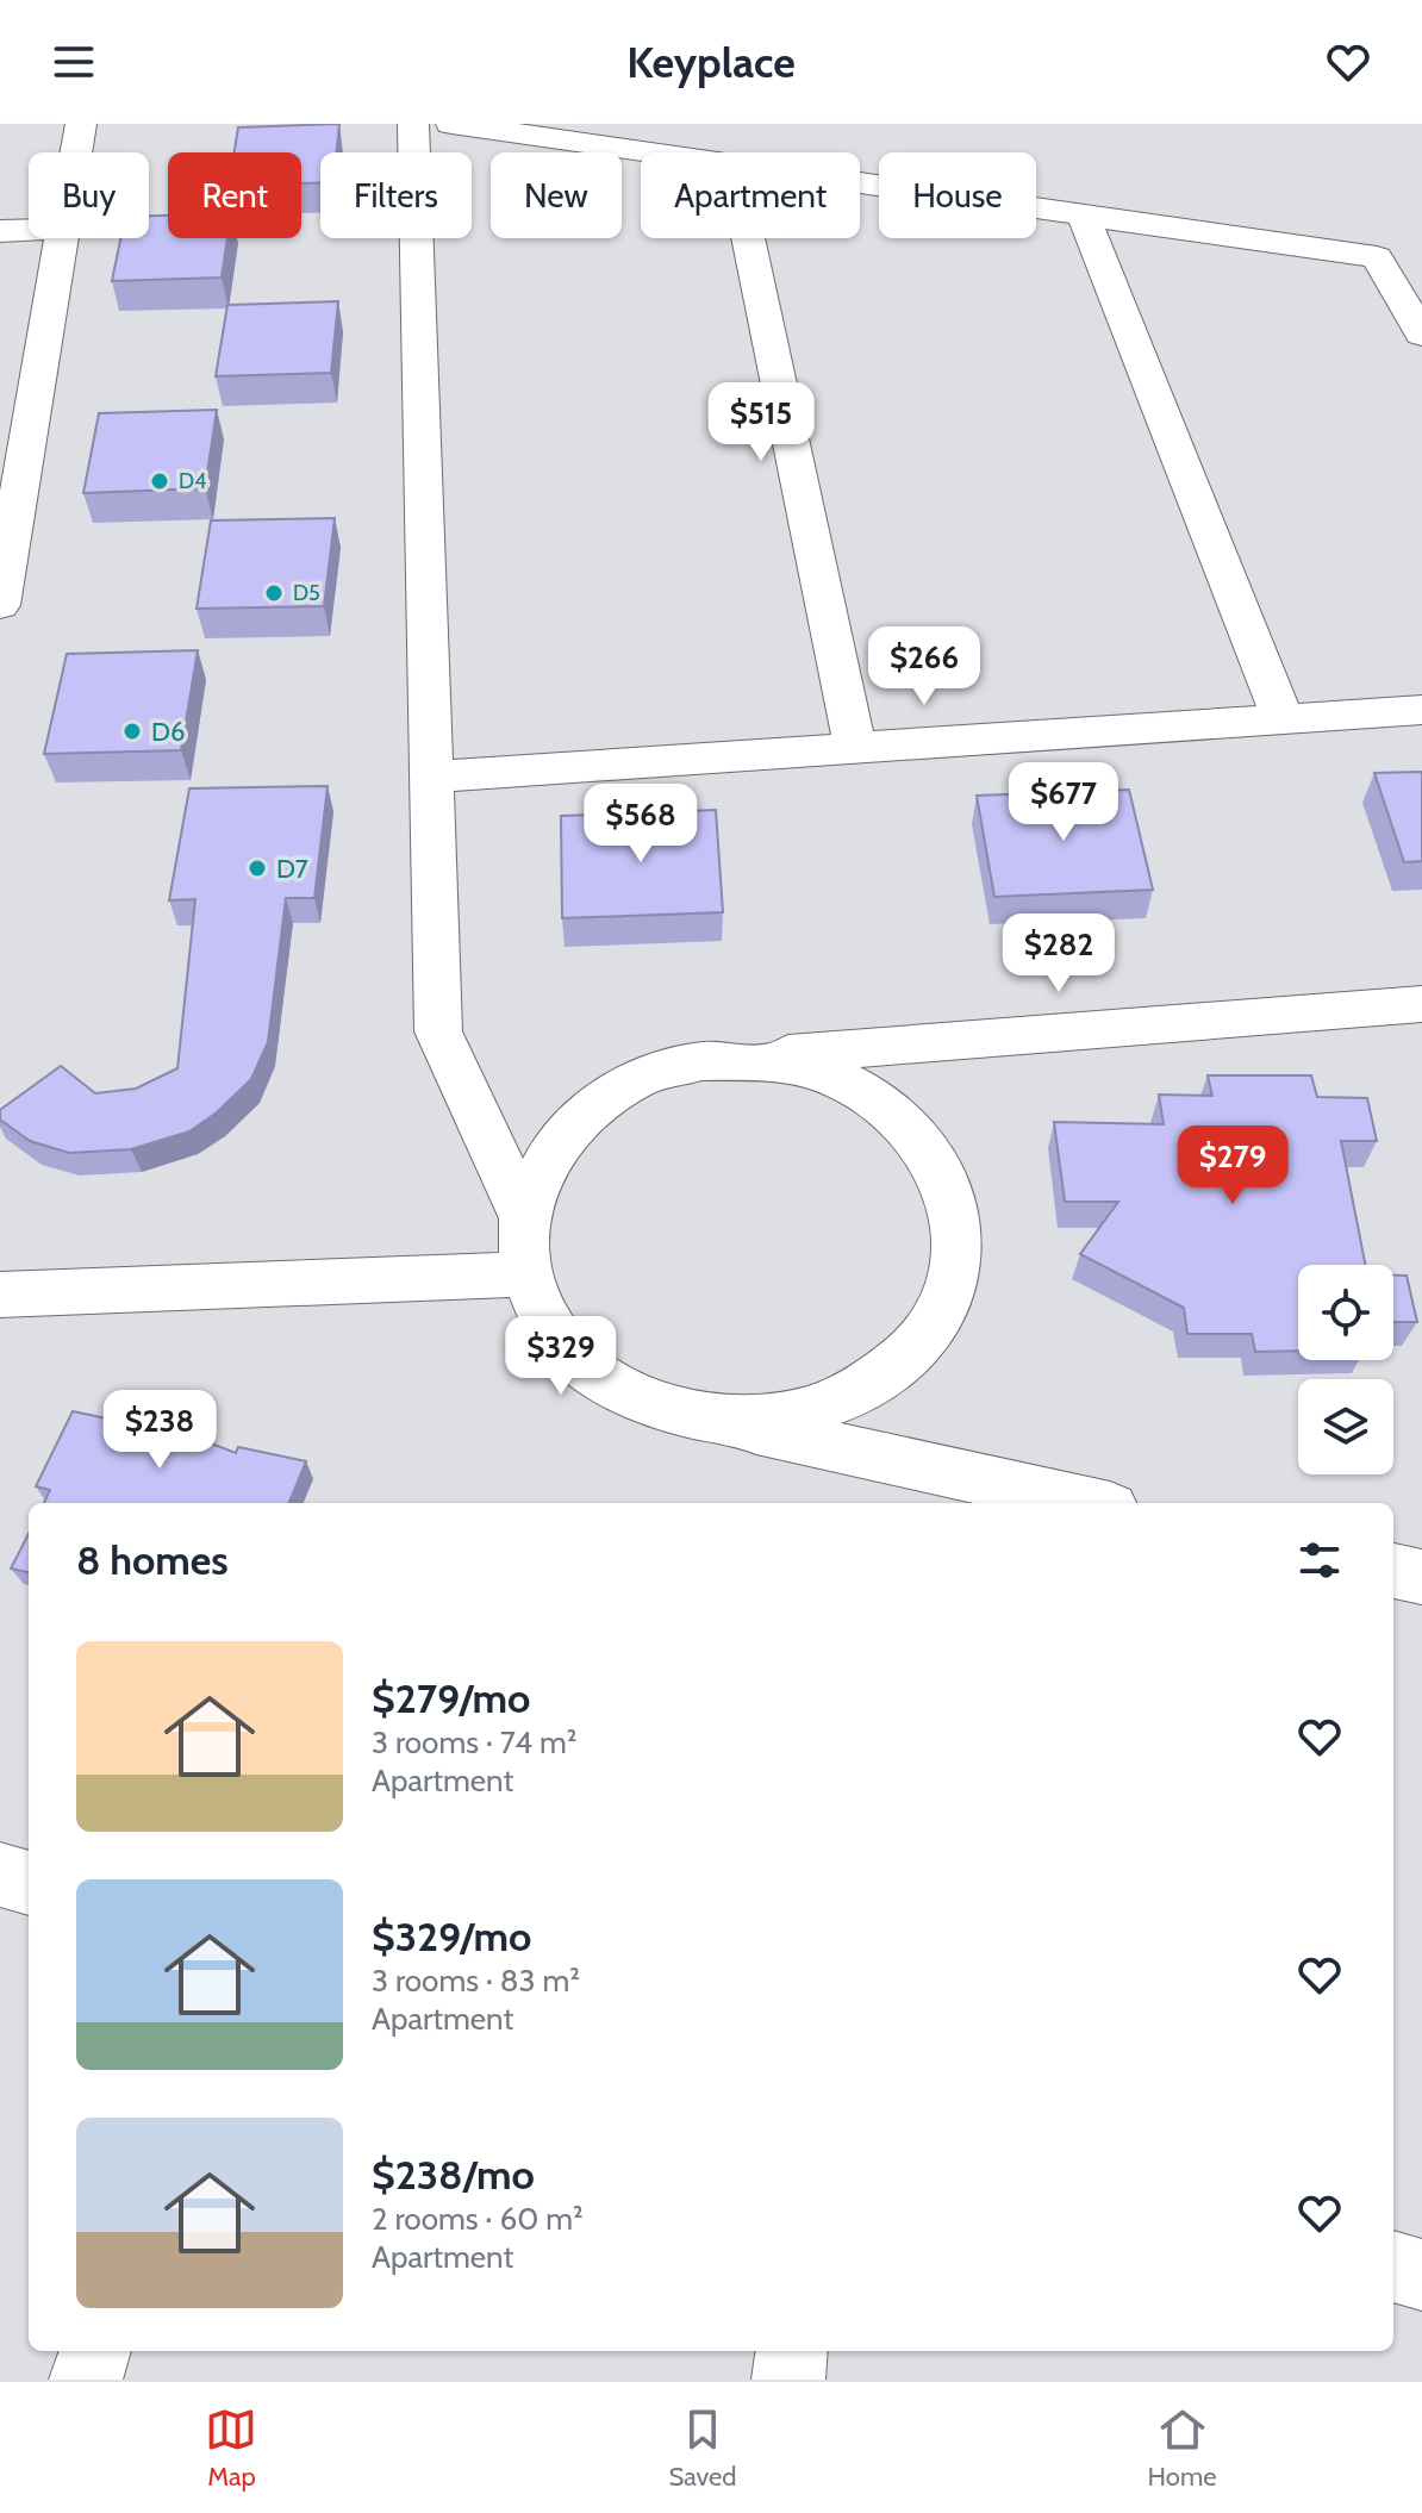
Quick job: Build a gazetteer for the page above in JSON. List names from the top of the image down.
{
  "places": [
    "D4",
    "D5",
    "D6",
    "D7"
  ],
  "page": {
    "header": "Keyplace",
    "chip": [
      "Buy",
      "Rent",
      "Filters",
      "New",
      "Apartment",
      "House"
    ],
    "price": [
      "$515",
      "$266",
      "$677",
      "$568",
      "$282",
      "$279",
      "$329",
      "$238"
    ],
    "heading": "8 homes",
    "list": [
      {
        "name": "$279/mo",
        "note": "3 rooms · 74 m² · Apartment"
      },
      {
        "name": "$329/mo",
        "note": "3 rooms · 83 m² · Apartment"
      },
      {
        "name": "$238/mo",
        "note": "2 rooms · 60 m² · Apartment"
      }
    ],
    "tabs": ["Map", "Saved", "Home"]
  }
}
